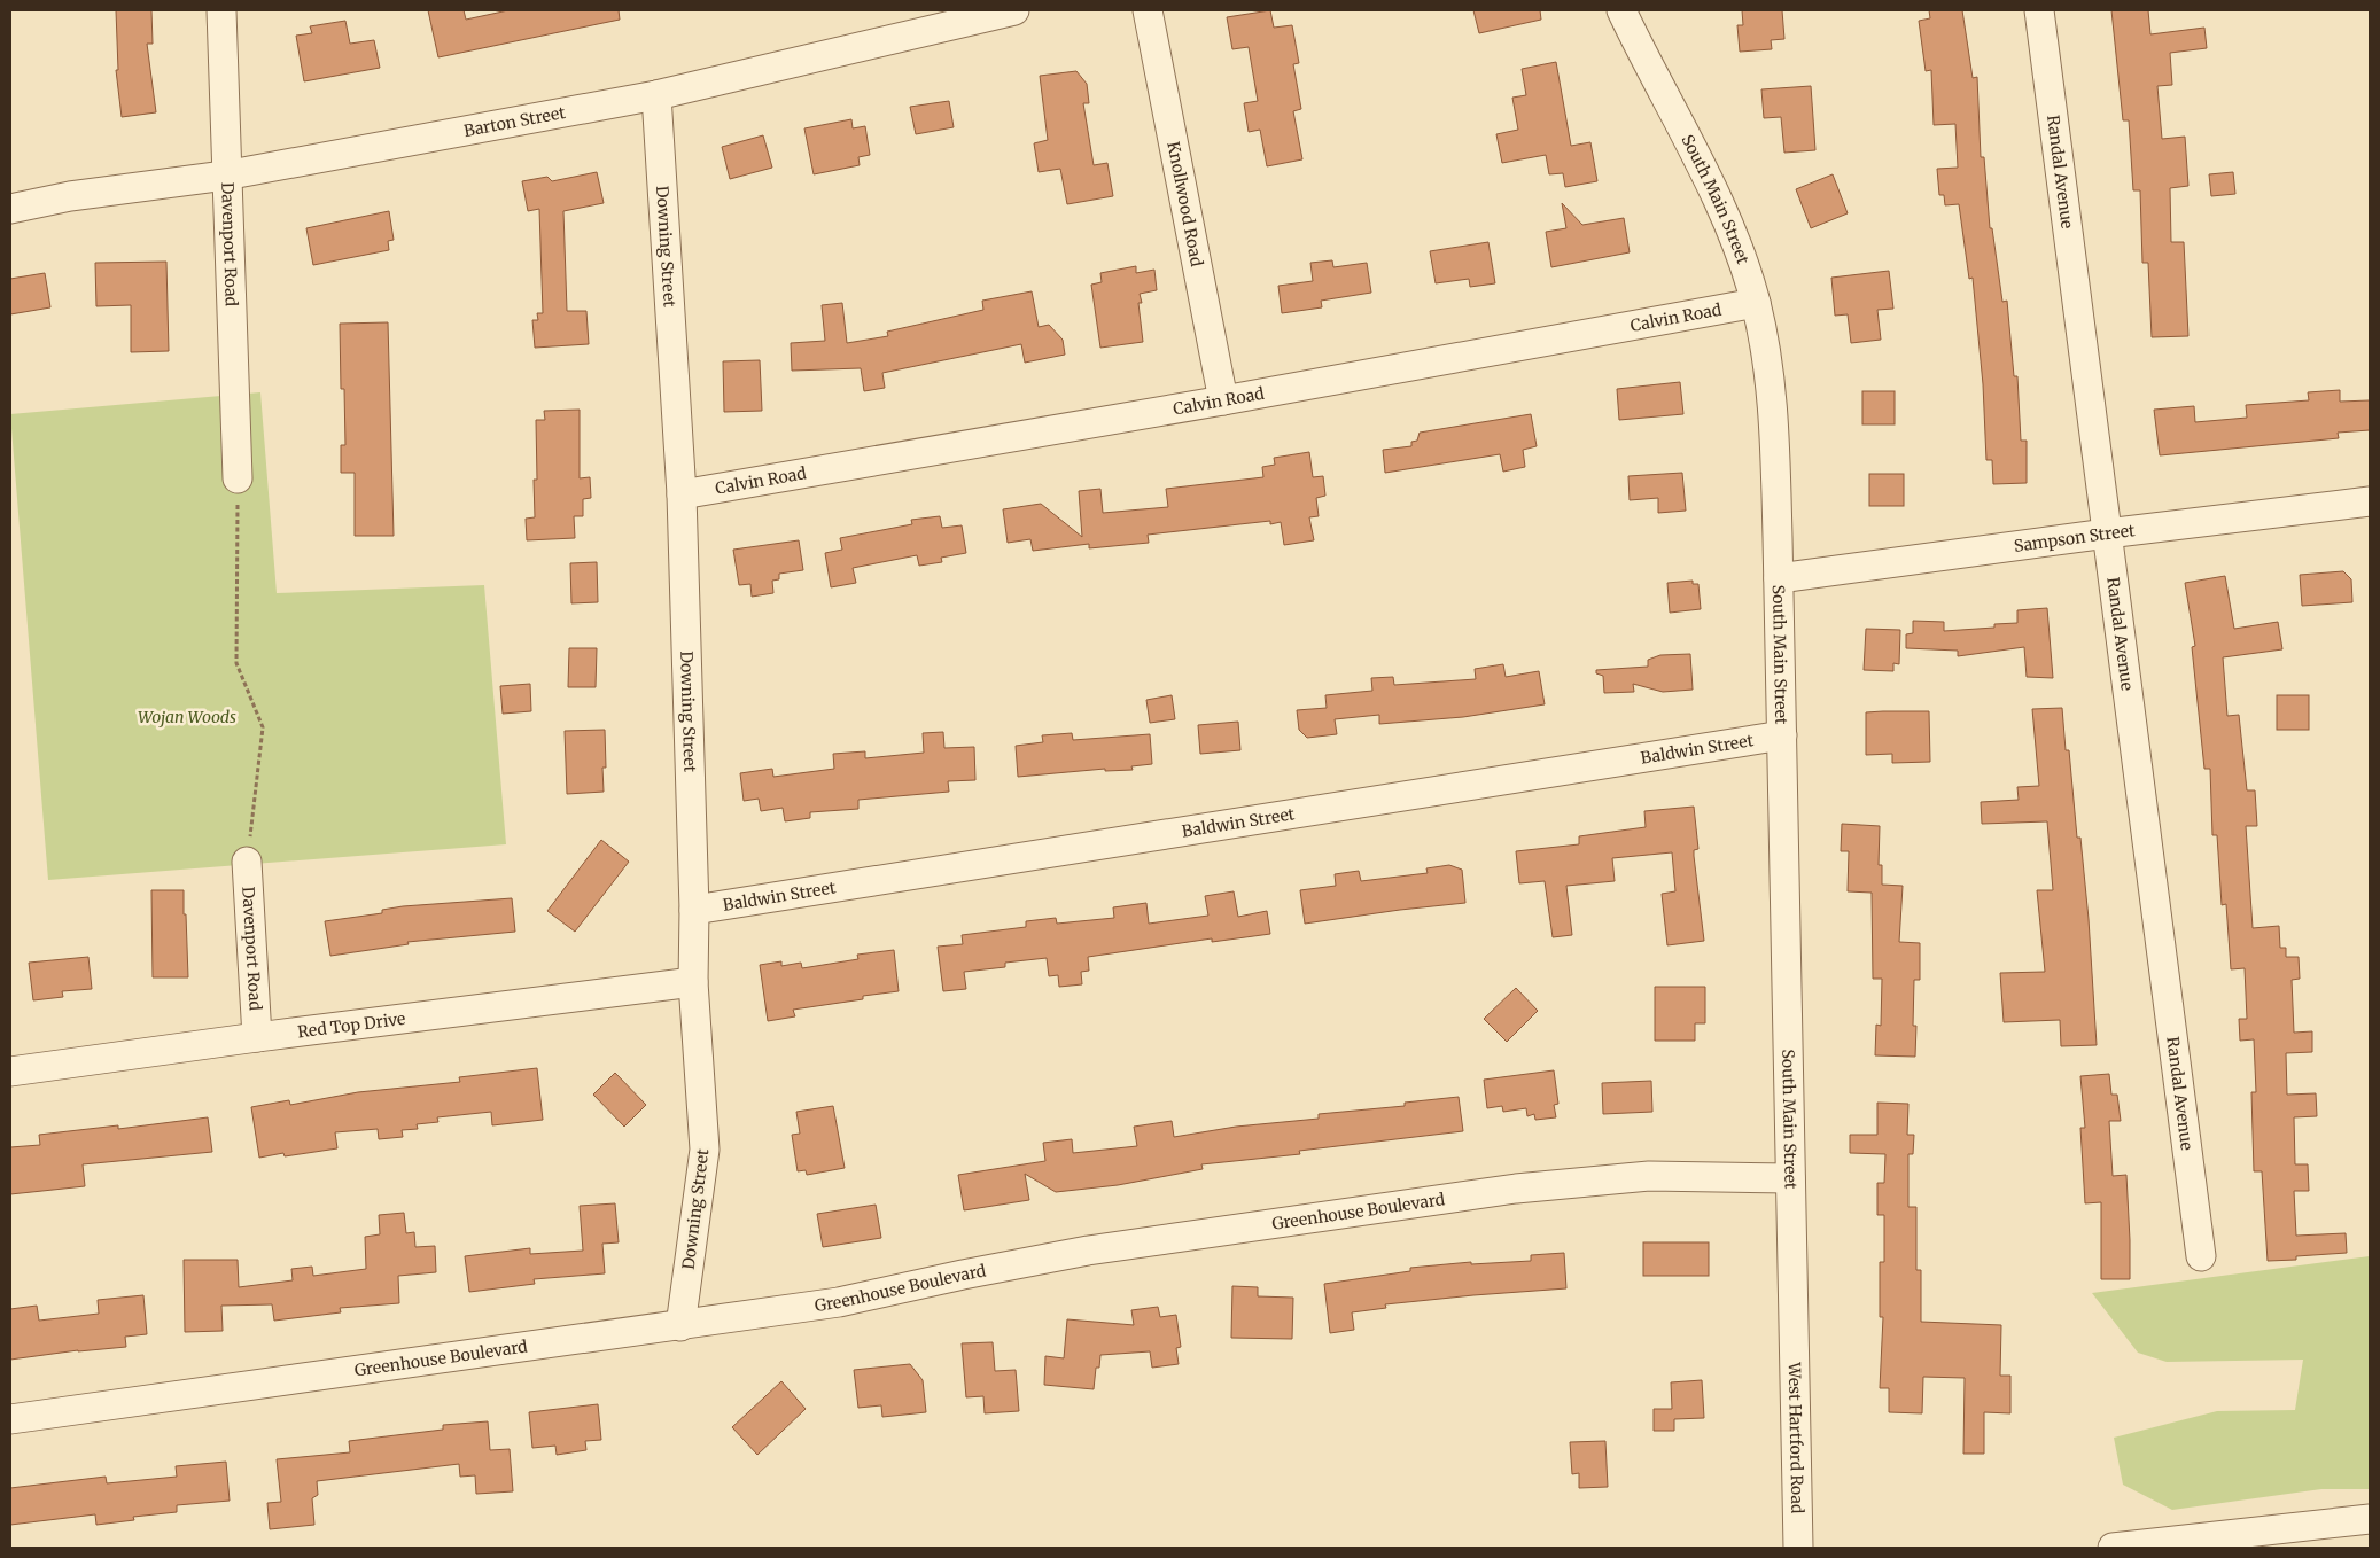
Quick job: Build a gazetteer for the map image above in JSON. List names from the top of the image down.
{
  "streets": {
    "street": [
      "Barton Street",
      "Randal Avenue",
      "South Main Street",
      "Knollwood Road",
      "Davenport Road",
      "Downing Street",
      "Calvin Road",
      "Sampson Street",
      "Baldwin Street",
      "Red Top Drive",
      "Greenhouse Boulevard",
      "West Hartford Road"
    ]
  },
  "crossings": [
    ["Barton Street", "Davenport Road"],
    ["Barton Street", "Downing Street"],
    ["Randal Avenue", "Sampson Street"],
    ["South Main Street", "Calvin Road"],
    ["South Main Street", "Sampson Street"],
    ["South Main Street", "Baldwin Street"],
    ["South Main Street", "Greenhouse Boulevard"],
    ["South Main Street", "West Hartford Road"],
    ["Knollwood Road", "Calvin Road"],
    ["Davenport Road", "Red Top Drive"],
    ["Downing Street", "Calvin Road"],
    ["Downing Street", "Baldwin Street"],
    ["Downing Street", "Red Top Drive"],
    ["Downing Street", "Greenhouse Boulevard"]
  ],
  "parks": ["Wojan Woods"]
}
